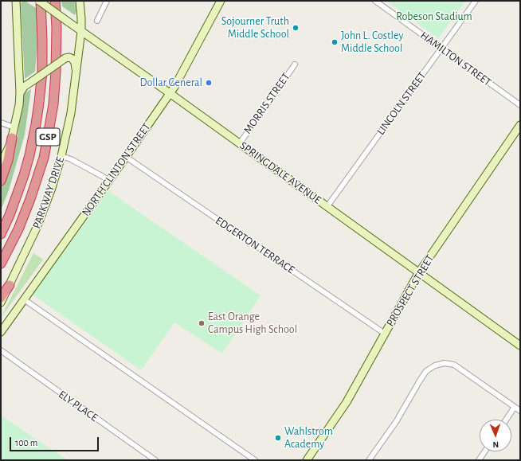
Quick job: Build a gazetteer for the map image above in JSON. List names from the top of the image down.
{
  "streets": {
    "highway": ["GSP"],
    "street": [
      "HAMILTON STREET",
      "MORRIS STREET",
      "LINCOLN STREET",
      "NORTH CLINTON STREET",
      "SPRINGDALE AVENUE",
      "PARKWAY DRIVE",
      "EDGERTON TERRACE",
      "PROSPECT STREET",
      "ELY PLACE"
    ]
  },
  "crossings": [
    ["HAMILTON STREET", "LINCOLN STREET"],
    ["MORRIS STREET", "SPRINGDALE AVENUE"],
    ["LINCOLN STREET", "SPRINGDALE AVENUE"],
    ["GSP", "SPRINGDALE AVENUE"],
    ["NORTH CLINTON STREET", "SPRINGDALE AVENUE"],
    ["NORTH CLINTON STREET", "EDGERTON TERRACE"],
    ["SPRINGDALE AVENUE", "PARKWAY DRIVE"],
    ["SPRINGDALE AVENUE", "PROSPECT STREET"],
    ["EDGERTON TERRACE", "PROSPECT STREET"]
  ],
  "parks": ["Robeson Stadium"],
  "places": [
    "Sojourner Truth Middle School",
    "John L. Costley Middle School",
    "Dollar General",
    "East Orange Campus High School",
    "Wahlstrom Academy"
  ],
  "scale_bar": "100 m",
  "north": "bottom"
}
